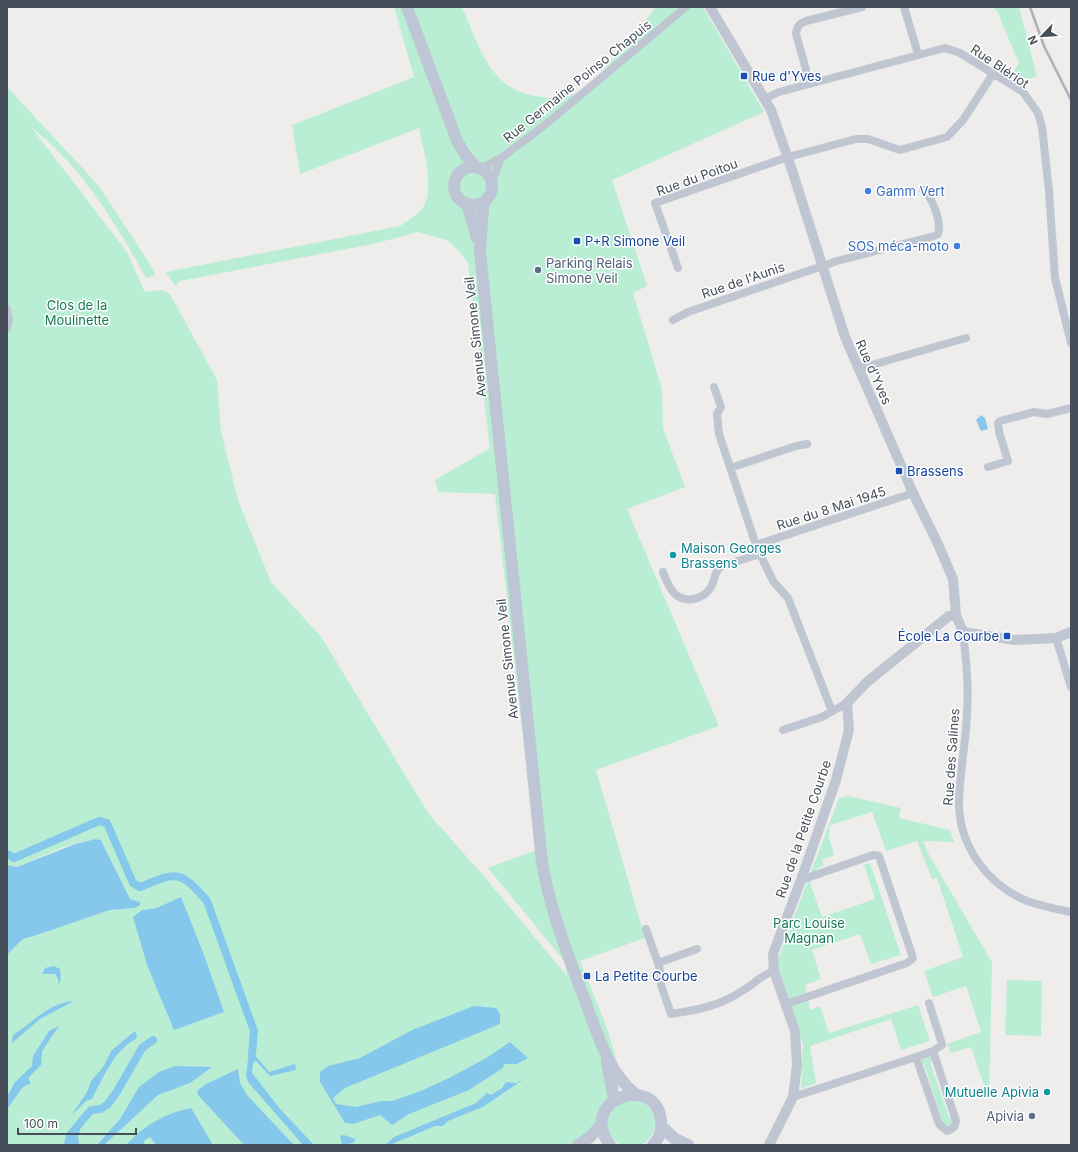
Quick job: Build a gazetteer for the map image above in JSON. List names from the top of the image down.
{
  "streets": {
    "main road": ["Avenue Simone Veil"],
    "street": [
      "Rue Blériot",
      "Rue Germaine Poinso Chapuis",
      "Rue du Poitou",
      "Rue de l'Aunis",
      "Rue d'Yves",
      "Rue du 8 Mai 1945",
      "Rue des Salines",
      "Rue de la Petite Courbe"
    ]
  },
  "crossings": [
    ["Rue Blériot", "Rue d'Yves"],
    ["Rue du Poitou", "Rue d'Yves"],
    ["Rue de l'Aunis", "Rue d'Yves"],
    ["Rue d'Yves", "Rue du 8 Mai 1945"],
    ["Rue d'Yves", "Rue des Salines"]
  ],
  "parks": ["Clos de la Moulinette", "Parc Louise Magnan"],
  "places": {
    "transit": [
      "Rue d'Yves",
      "P+R Simone Veil",
      "Brassens",
      "École La Courbe",
      "La Petite Courbe"
    ],
    "other": [
      "Gamm Vert",
      "SOS méca-moto",
      "Parking Relais Simone Veil",
      "Maison Georges Brassens",
      "Mutuelle Apivia",
      "Apivia"
    ]
  },
  "scale_bar": "100 m",
  "north": "bottom left"
}
